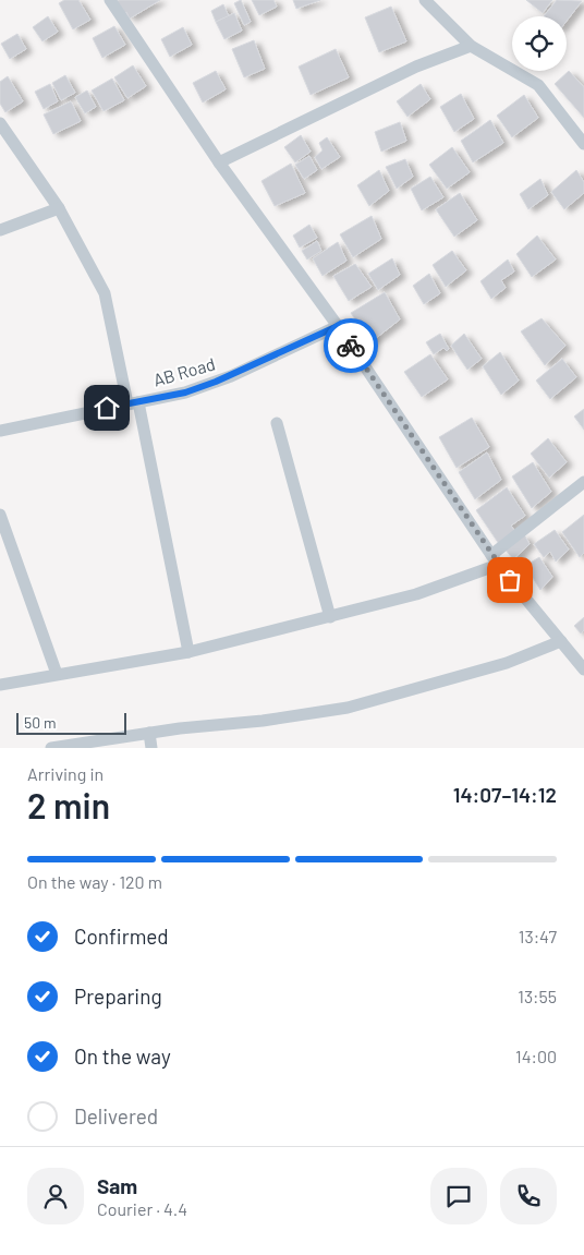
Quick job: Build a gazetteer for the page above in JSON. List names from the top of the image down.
{
  "streets": {
    "street": ["AB Road"]
  },
  "scale_bar": "50 m",
  "page": {
    "scale": "50 m",
    "heading": ["2 min", "Arriving in", "14:07–14:12"],
    "panel": ["Sam", "Courier · 4.4"],
    "bar": "On the way · 120 m",
    "list": [
      ["Confirmed", "13:47"],
      ["Preparing", "13:55"],
      ["On the way", "14:00"],
      "Delivered"
    ]
  }
}
